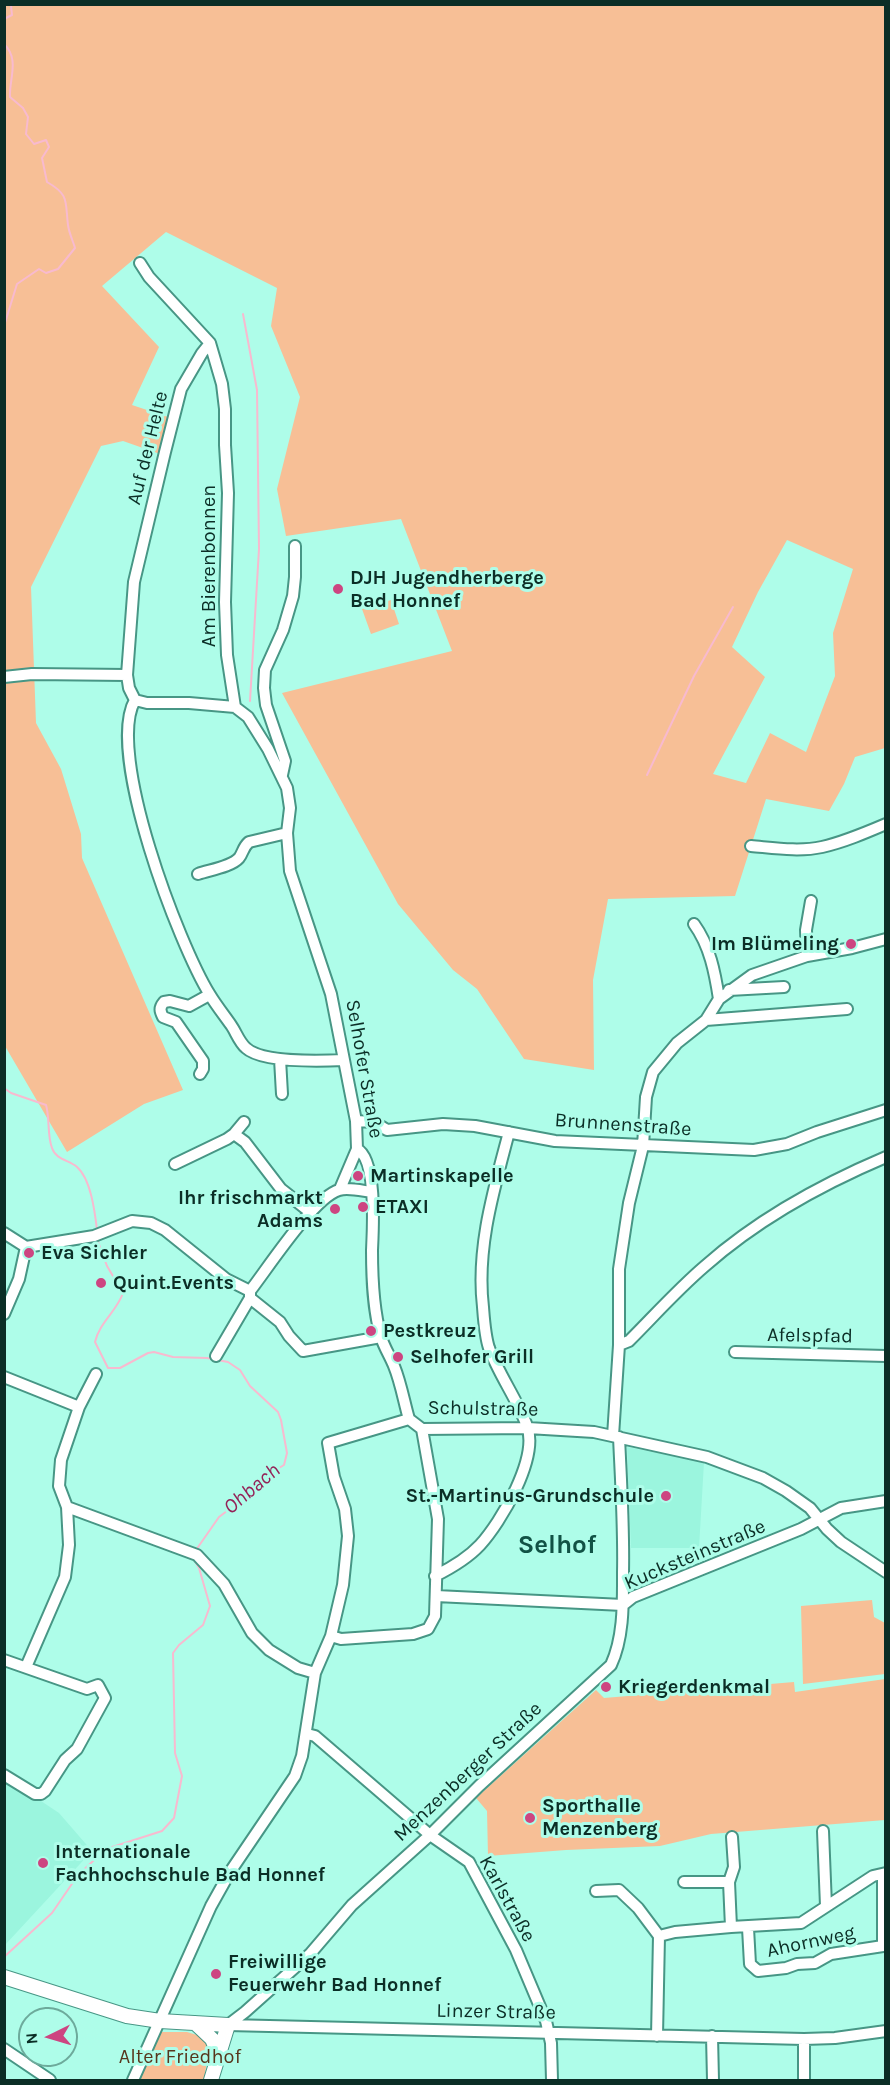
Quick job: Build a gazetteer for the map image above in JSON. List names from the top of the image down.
{
  "streets": {
    "main road": ["Linzer Straße"],
    "street": [
      "Auf der Helte",
      "Am Bierenbonnen",
      "Selhofer Straße",
      "Brunnenstraße",
      "Afelspfad",
      "Schulstraße",
      "Kucksteinstraße",
      "Menzenberger Straße",
      "Karlstraße",
      "Ahornweg"
    ]
  },
  "crossings": [
    ["Auf der Helte", "Am Bierenbonnen"],
    ["Selhofer Straße", "Brunnenstraße"],
    ["Selhofer Straße", "Schulstraße"],
    ["Brunnenstraße", "Menzenberger Straße"],
    ["Schulstraße", "Kucksteinstraße"],
    ["Schulstraße", "Menzenberger Straße"],
    ["Kucksteinstraße", "Menzenberger Straße"],
    ["Menzenberger Straße", "Karlstraße"],
    ["Menzenberger Straße", "Linzer Straße"],
    ["Karlstraße", "Linzer Straße"]
  ],
  "districts": ["Selhof"],
  "water": ["Ohbach"],
  "parks": ["Alter Friedhof"],
  "places": [
    "DJH Jugendherberge Bad Honnef",
    "Im Blümeling",
    "Martinskapelle",
    "ETAXI",
    "Ihr frischmarkt Adams",
    "Eva Sichler",
    "Quint.Events",
    "Pestkreuz",
    "Selhofer Grill",
    "St.-Martinus-Grundschule",
    "Kriegerdenkmal",
    "Sporthalle Menzenberg",
    "Internationale Fachhochschule Bad Honnef",
    "Freiwillige Feuerwehr Bad Honnef"
  ],
  "north": "left"
}
